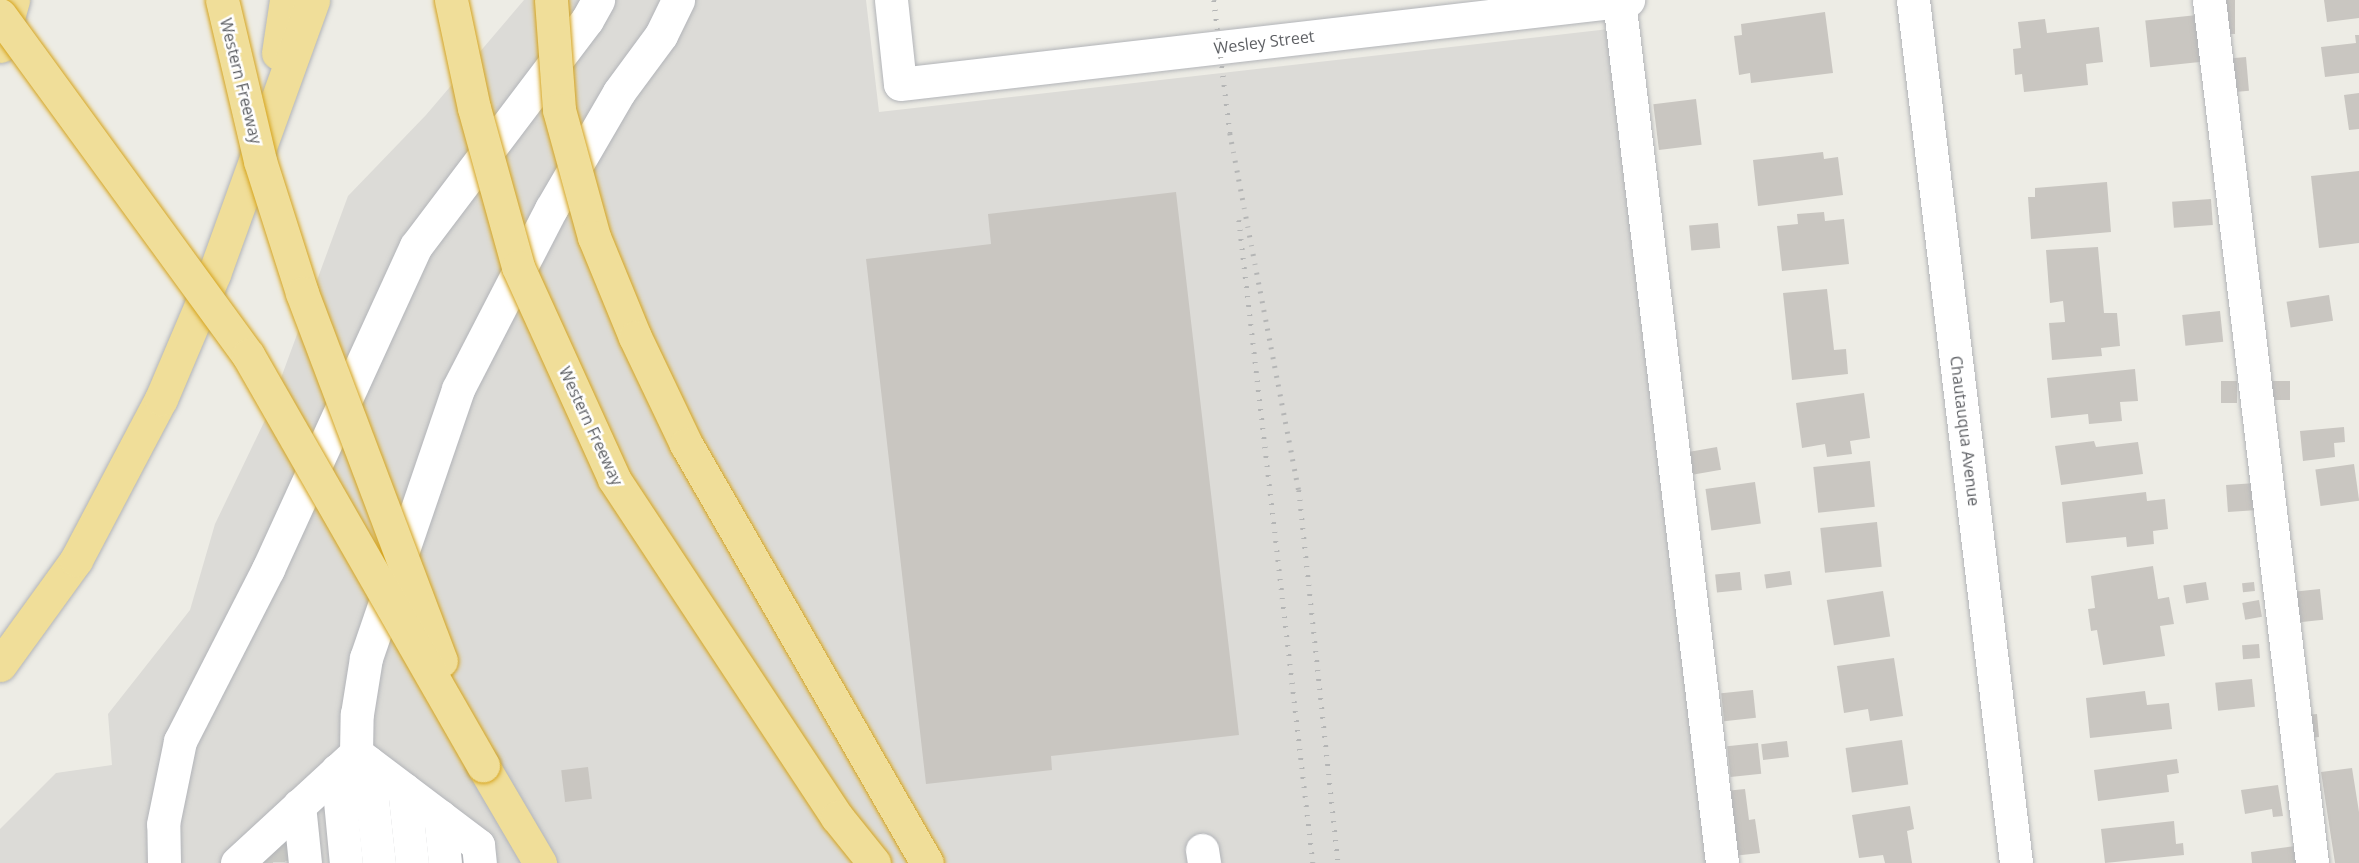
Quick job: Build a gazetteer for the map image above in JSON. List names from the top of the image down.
{
  "streets": {
    "highway": ["Western Freeway"],
    "street": ["Wesley Street", "Chautauqua Avenue"]
  }
}
